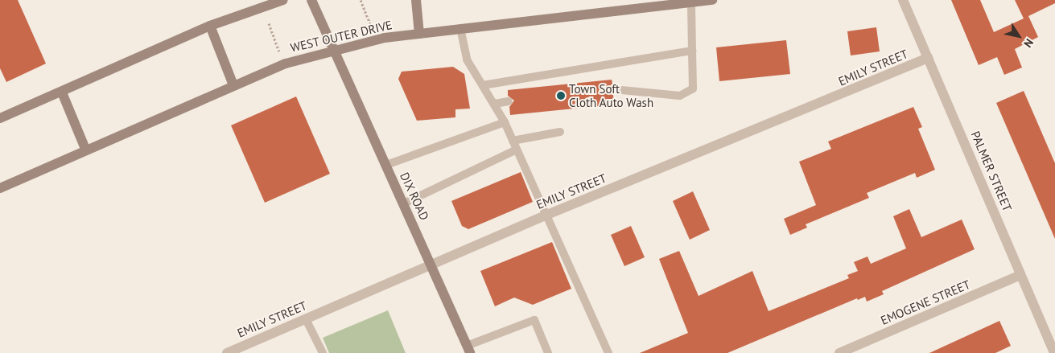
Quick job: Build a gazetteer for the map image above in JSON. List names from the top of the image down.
{
  "streets": {
    "main road": ["WEST OUTER DRIVE", "DIX ROAD"],
    "street": ["EMILY STREET", "PALMER STREET", "EMOGENE STREET"]
  },
  "crossings": [
    ["WEST OUTER DRIVE", "DIX ROAD"],
    ["EMILY STREET", "PALMER STREET"],
    ["EMILY STREET", "DIX ROAD"],
    ["PALMER STREET", "EMOGENE STREET"]
  ],
  "places": ["Town Soft Cloth Auto Wash"],
  "north": "bottom right"
}
